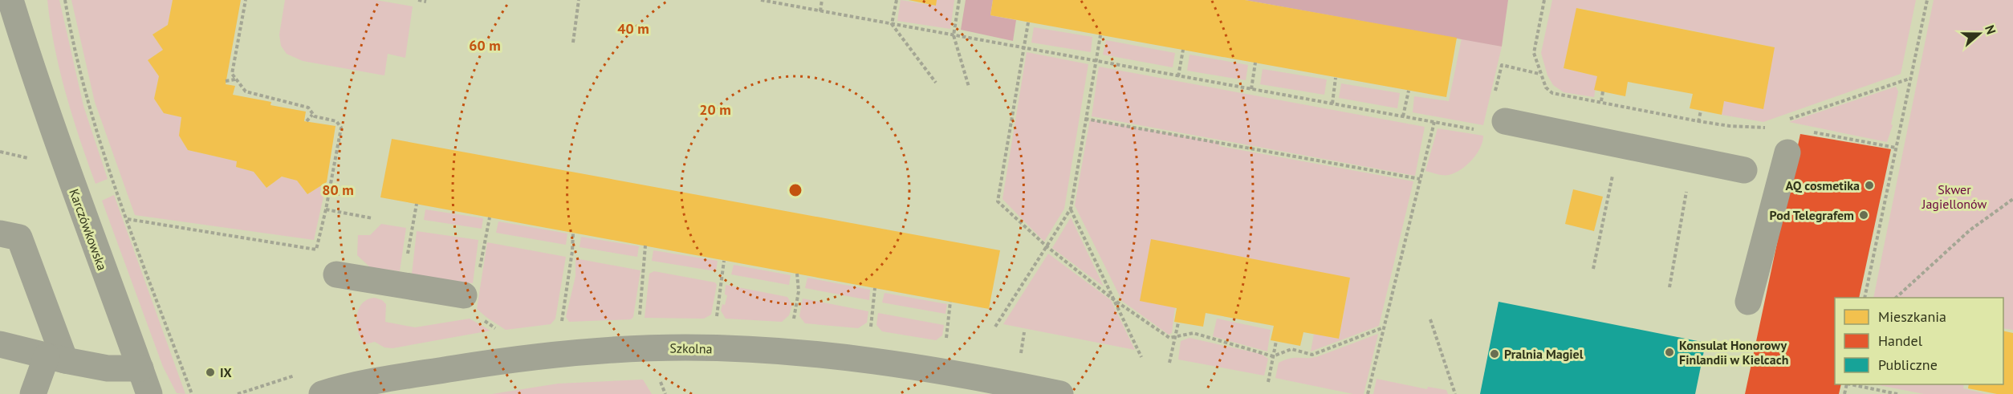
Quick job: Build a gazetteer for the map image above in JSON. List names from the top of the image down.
{
  "streets": {
    "street": ["Karczówkowska", "Szkolna"]
  },
  "parks": ["Skwer Jagiellonów"],
  "places": [
    "AQ cosmetika",
    "Pod Telegrafem",
    "Konsulat Honorowy Finlandii w Kielcach",
    "Pralnia Magiel",
    "IX"
  ],
  "legend": ["Mieszkania", "Handel", "Publiczne"],
  "north": "right",
  "rings": [
    "40 m",
    "60 m",
    "20 m",
    "80 m"
  ]
}
